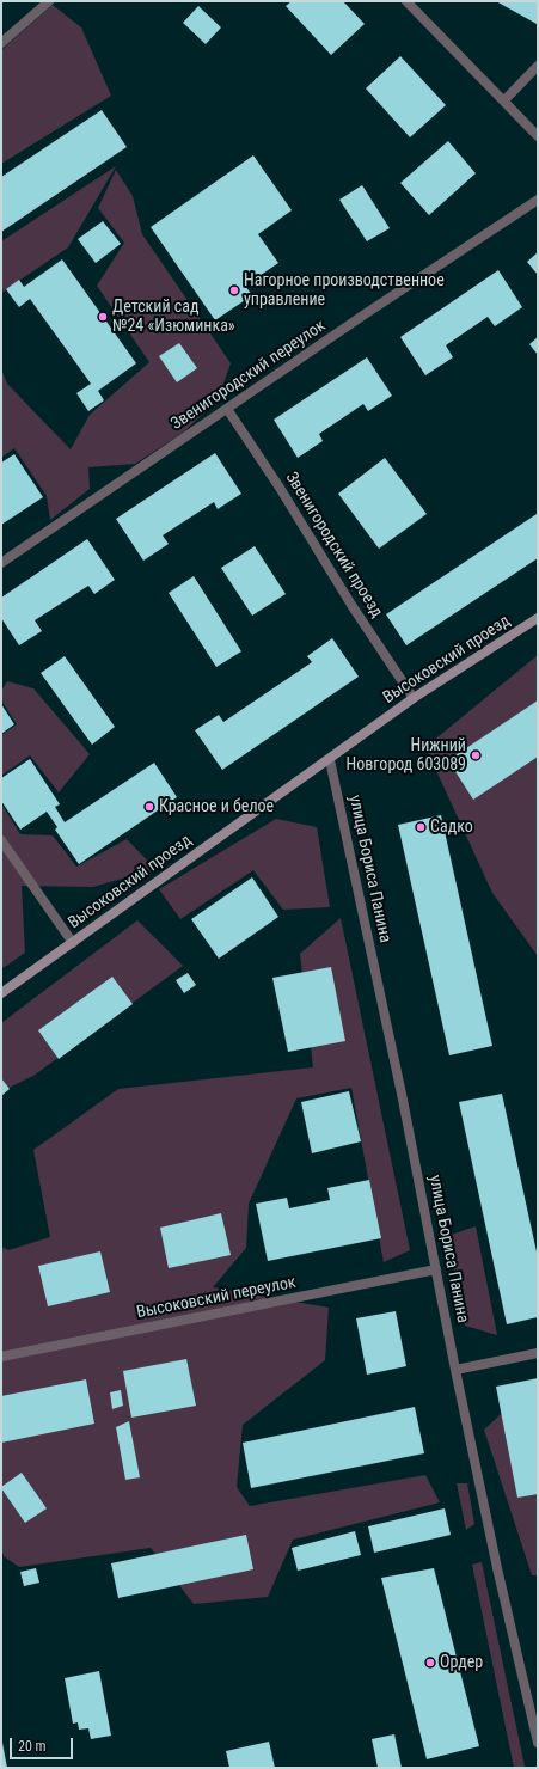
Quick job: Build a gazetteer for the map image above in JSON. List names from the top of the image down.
{
  "streets": {
    "street": [
      "Звенигородский переулок",
      "Звенигородский проезд",
      "Высоковский проезд",
      "улица Бориса Панина",
      "Высоковский переулок"
    ]
  },
  "crossings": [
    ["Звенигородский переулок", "Звенигородский проезд"],
    ["Звенигородский проезд", "Высоковский проезд"],
    ["Высоковский проезд", "улица Бориса Панина"],
    ["улица Бориса Панина", "Высоковский переулок"]
  ],
  "places": [
    "Нагорное производственное управление",
    "Детский сад №24 «Изюминка»",
    "Нижний Новгород 603089",
    "Красное и белое",
    "Садко",
    "Ордер"
  ],
  "scale_bar": "20 m"
}
